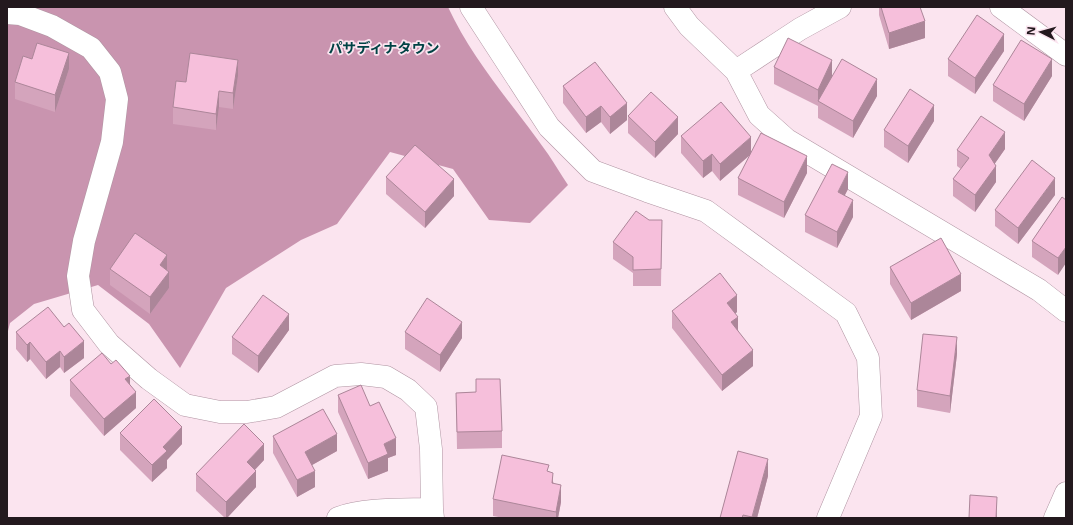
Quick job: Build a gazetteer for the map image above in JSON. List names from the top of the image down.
{
  "districts": ["パサディナタウン"],
  "north": "left"
}
